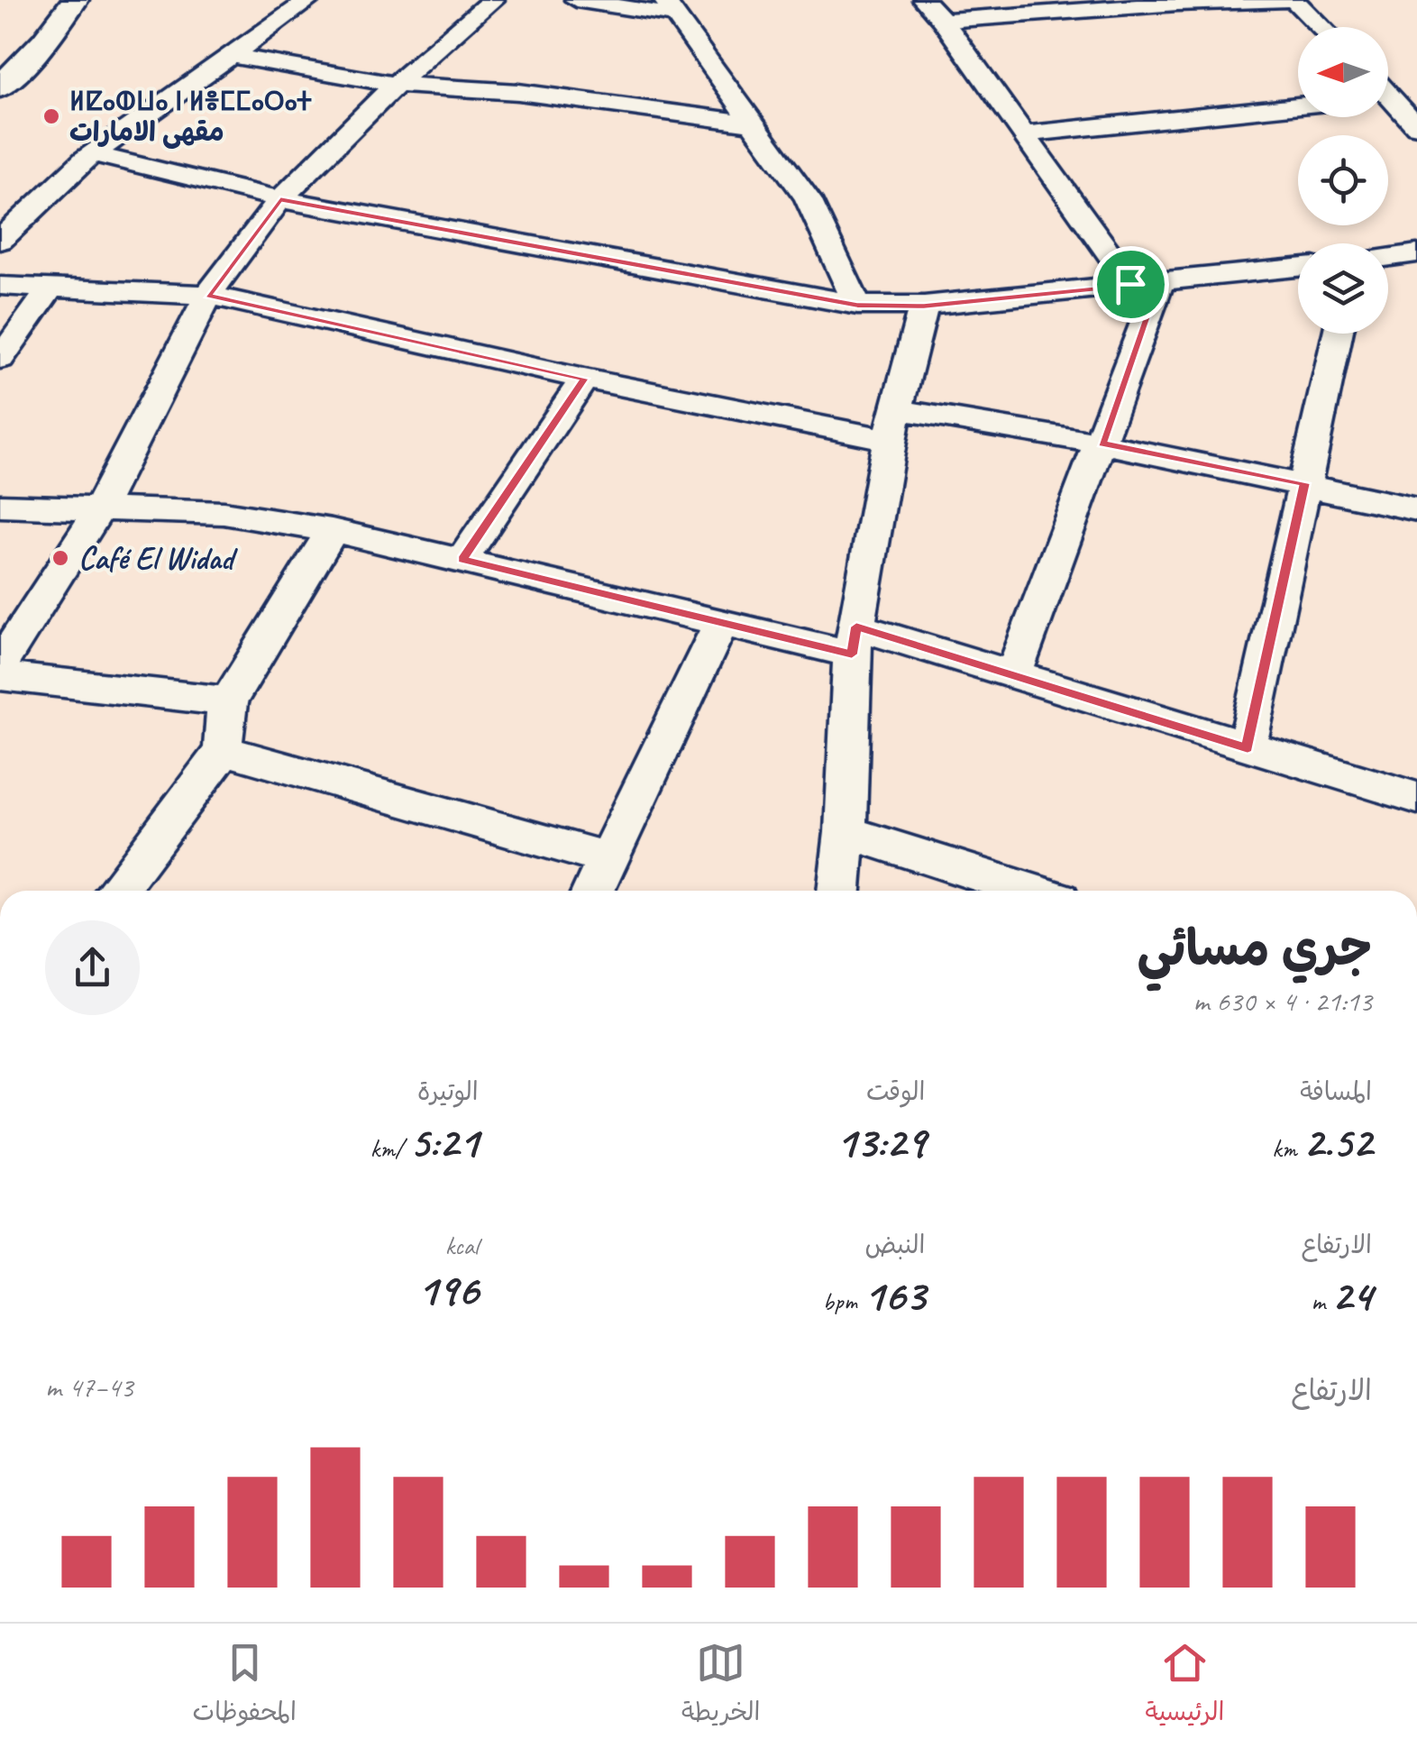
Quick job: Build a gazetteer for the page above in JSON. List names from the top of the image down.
{
  "places": ["ⵍⵇⴰⵀⵡⴰ ⵏ ⵍⴻⵎⵎⴰⵔⴰⵜ مقهى الامارات", "Café El Widad"],
  "north": "left",
  "page": {
    "heading": ["جري مسائي", "21:13 · 4 × 630 m"],
    "stats": [
      ["المسافة", "2.52 km"],
      ["الوقت", "13:29"],
      ["الوتيرة", "5:21 /km"],
      ["الارتفاع", "24 m"],
      ["النبض", "163 bpm"],
      ["kcal", "196"]
    ],
    "chart": ["الارتفاع", "43–47 m"],
    "tabs": ["الرئيسية", "الخريطة", "المحفوظات"]
  }
}
